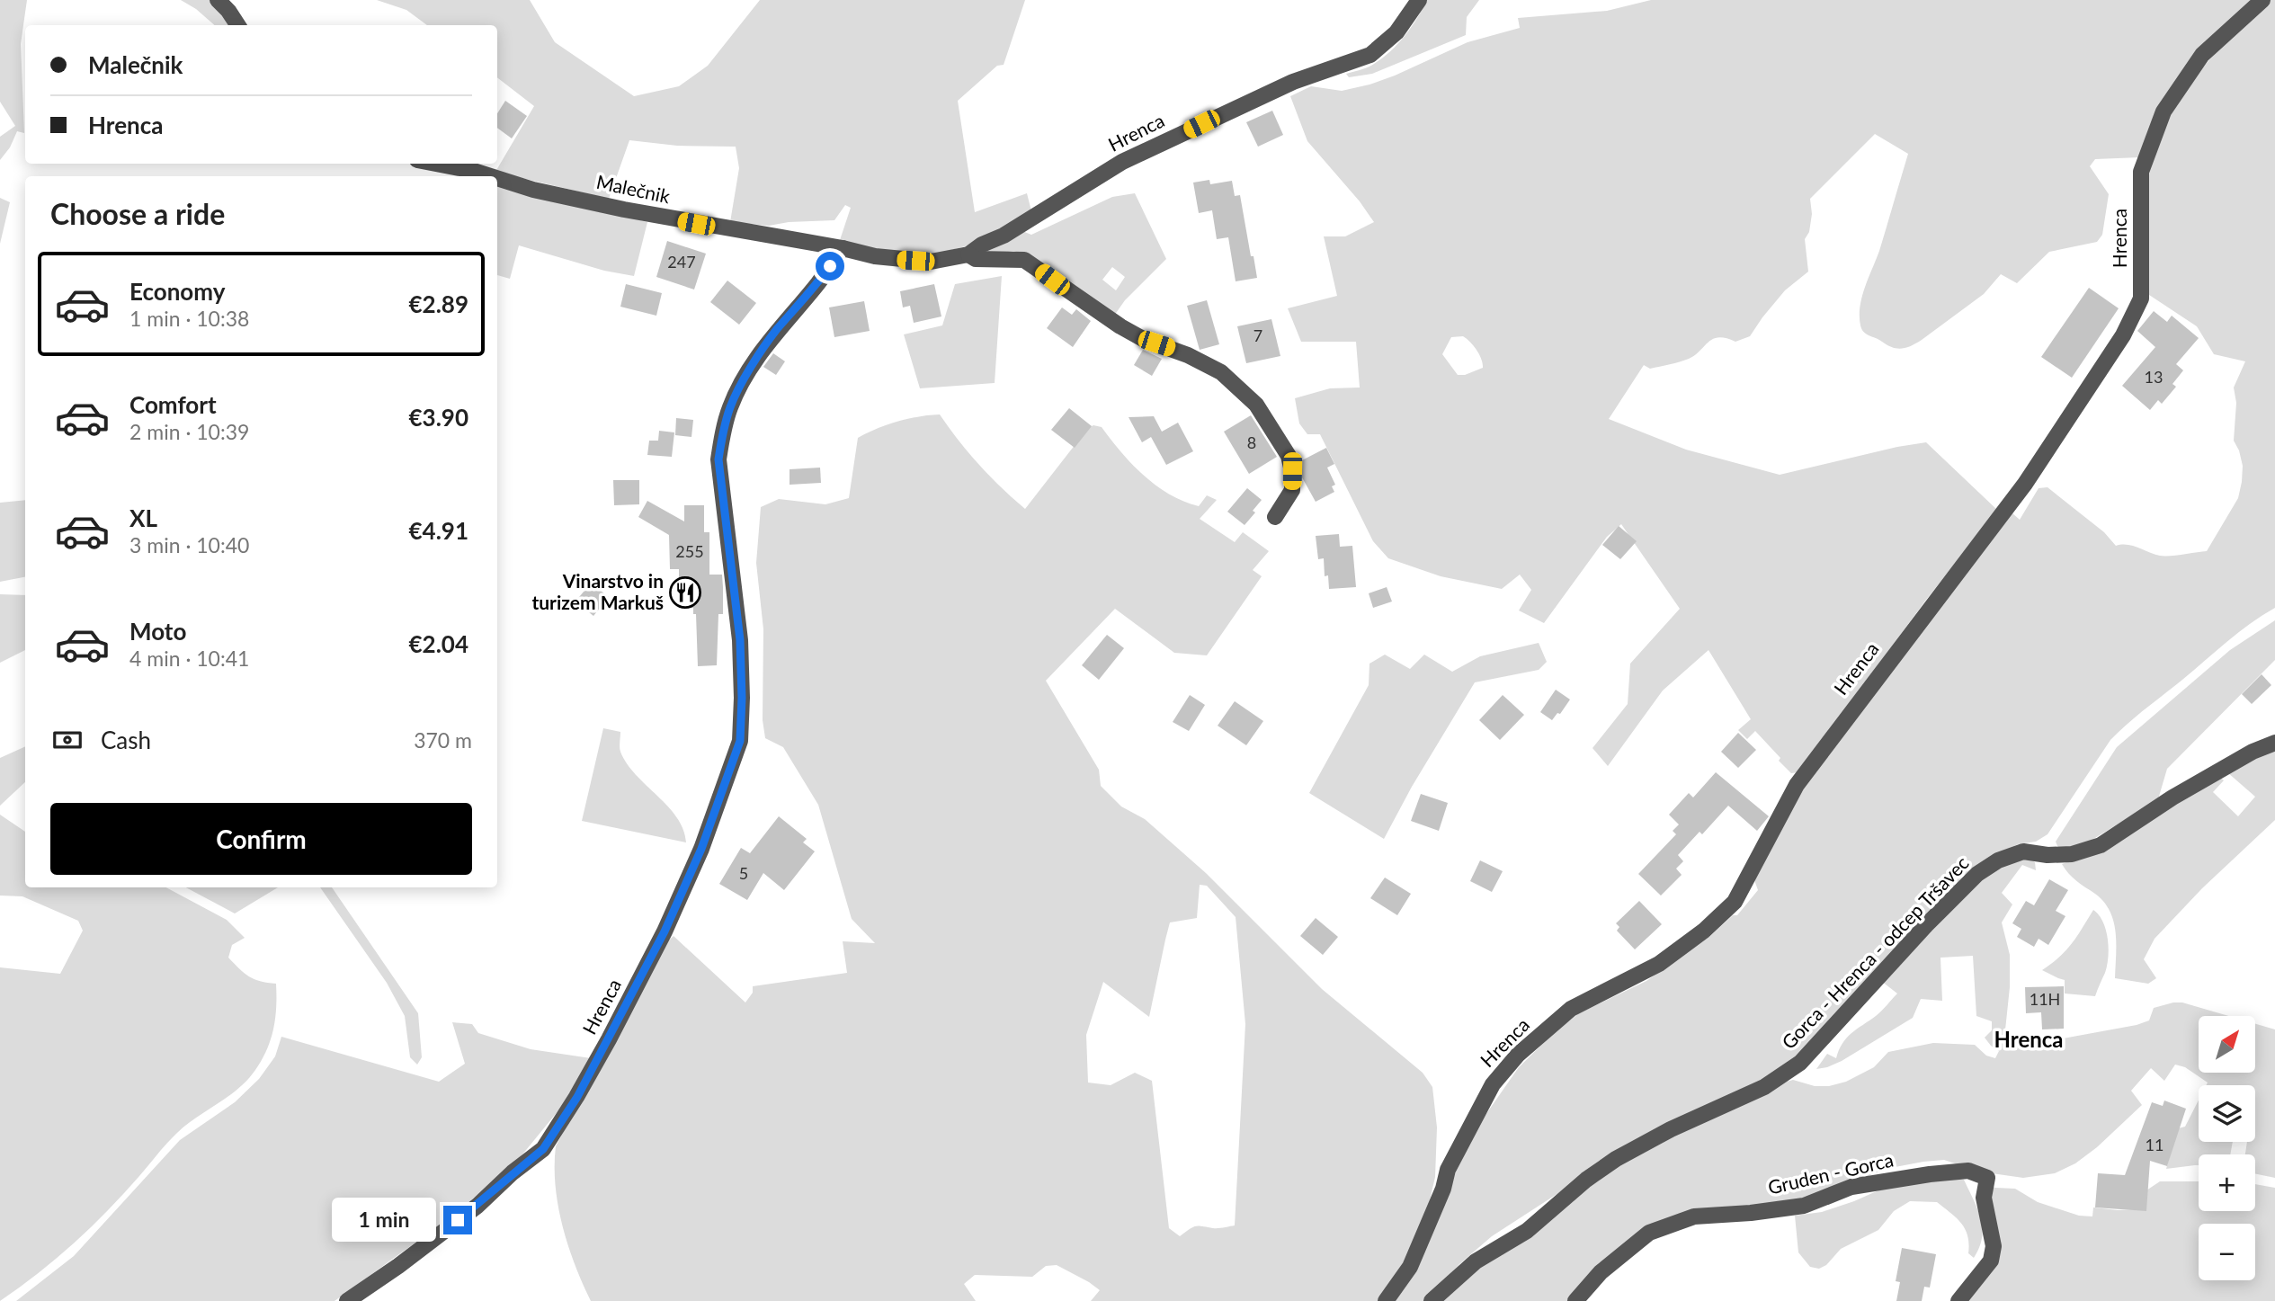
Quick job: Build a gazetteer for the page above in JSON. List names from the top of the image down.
{
  "streets": {
    "street": [
      "Hrenca",
      "Malečnik",
      "Gorca - Hrenca - odcep Tršavec",
      "Gruden - Gorca"
    ]
  },
  "crossings": [
    ["Hrenca", "Malečnik"]
  ],
  "districts": ["Hrenca"],
  "places": {
    "restaurant": ["Vinarstvo in turizem Markuš"]
  },
  "house_numbers": [
    "247",
    "7",
    "13",
    "8",
    "255",
    "5",
    "11H",
    "11"
  ],
  "north": "top right",
  "page": {
    "banner": ["Malečnik", "Hrenca"],
    "heading": "Choose a ride",
    "list": [
      {
        "name": "Economy",
        "note": "1 min · 10:38",
        "value": "€2.89"
      },
      {
        "name": "Comfort",
        "note": "2 min · 10:39",
        "value": "€3.90"
      },
      {
        "name": "XL",
        "note": "3 min · 10:40",
        "value": "€4.91"
      },
      {
        "name": "Moto",
        "note": "4 min · 10:41",
        "value": "€2.04"
      }
    ],
    "pay": ["Cash", "370 m"],
    "buttons": "Confirm",
    "map_buttons": ["+", "−"],
    "bubble": "1 min"
  }
}
